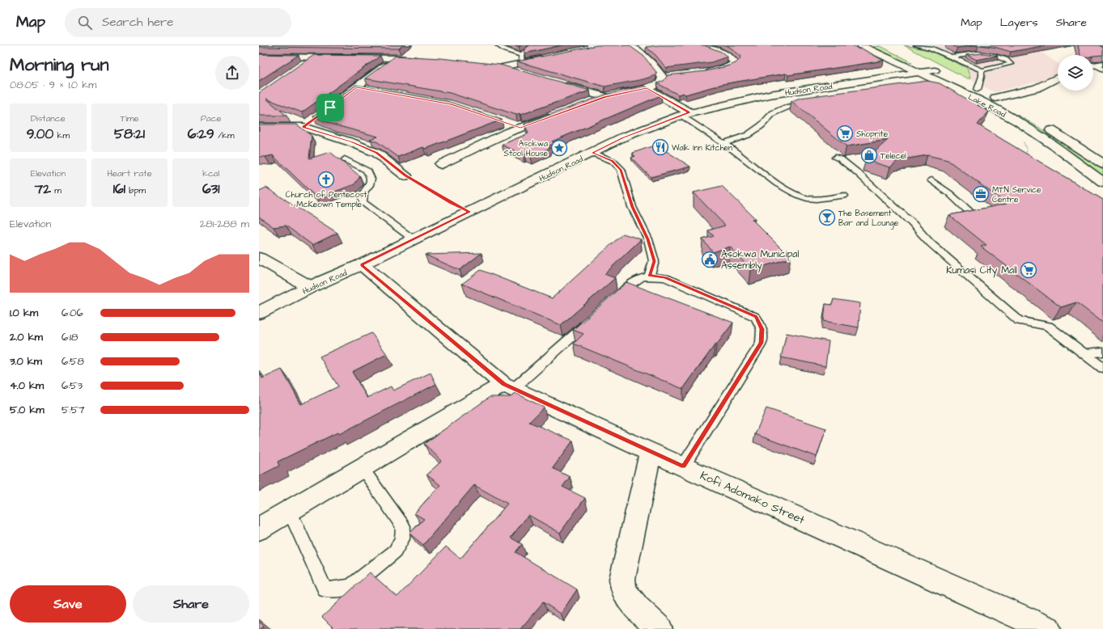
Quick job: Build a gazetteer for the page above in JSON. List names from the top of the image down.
{
  "streets": {
    "street": ["Hudson Road", "Lake Road", "Kofi Adomako Street"]
  },
  "crossings": [
    ["Hudson Road", "Lake Road"],
    ["Hudson Road", "Kofi Adomako Street"]
  ],
  "places": {
    "supermarket": ["Shoprite", "Kumasi City Mall"],
    "restaurant": ["Walk Inn Kitchen"],
    "place": ["Asokwa Stool House"],
    "shop": ["Telecel"],
    "church": ["Church of Pentecost - McKeown Temple"],
    "office": ["MTN Service Centre"],
    "bar": ["The Basement Bar and Lounge"],
    "public building": ["Asokwa Municipal Assembly"]
  },
  "page": {
    "header": "Map",
    "search": "Search here",
    "nav": ["Map", "Layers", "Share"],
    "heading": ["Morning run", "08:05 · 9 × 1.0 km"],
    "stats": [
      ["Distance", "9.00 km"],
      ["Time", "58:21"],
      ["Pace", "6:29 /km"],
      ["Elevation", "72 m"],
      ["Heart rate", "161 bpm"],
      ["kcal", "631"]
    ],
    "chart": ["Elevation", "281–288 m"],
    "list": [
      {
        "name": "1.0 km",
        "note": "6:06"
      },
      {
        "name": "2.0 km",
        "note": "6:18"
      },
      {
        "name": "3.0 km",
        "note": "6:58"
      },
      {
        "name": "4.0 km",
        "note": "6:53"
      },
      {
        "name": "5.0 km",
        "note": "5:57"
      }
    ],
    "buttons": ["Save", "Share"]
  }
}
